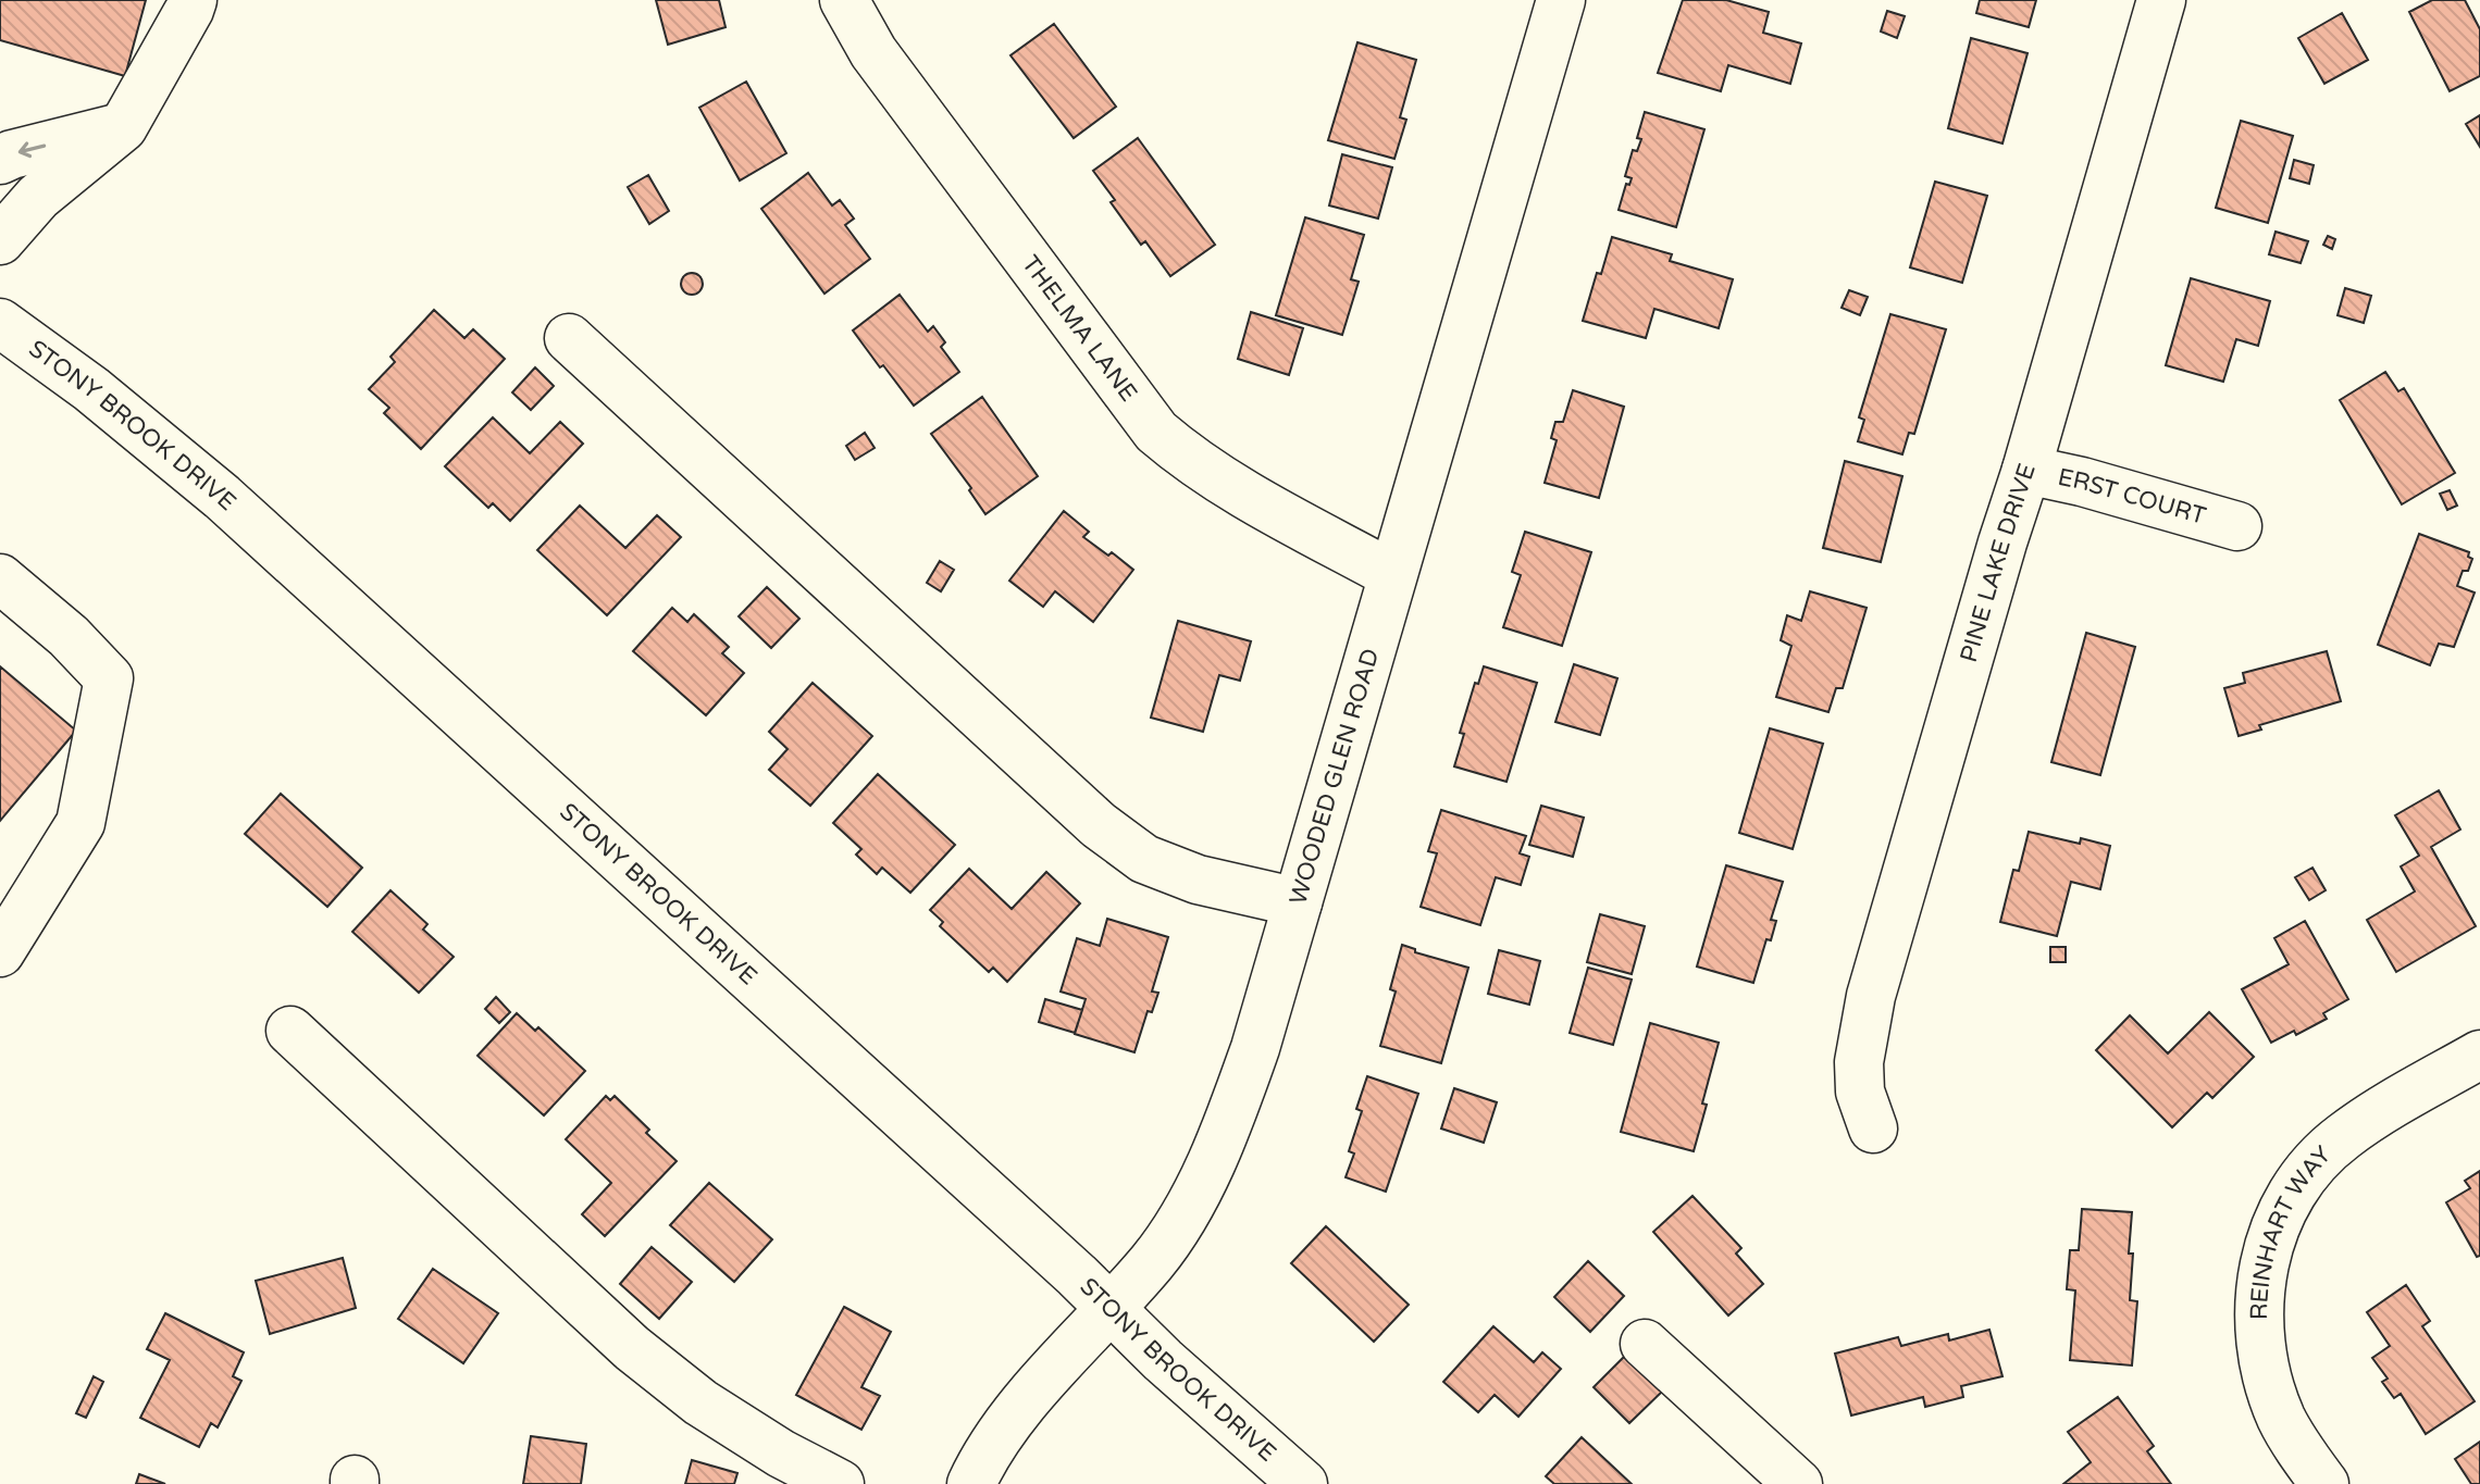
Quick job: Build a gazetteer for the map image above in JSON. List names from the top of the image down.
{
  "streets": {
    "street": [
      "THELMA LANE",
      "STONY BROOK DRIVE",
      "ERST COURT",
      "PINE LAKE DRIVE",
      "WOODED GLEN ROAD",
      "REINHART WAY"
    ]
  },
  "crossings": [
    ["THELMA LANE", "WOODED GLEN ROAD"],
    ["STONY BROOK DRIVE", "WOODED GLEN ROAD"],
    ["ERST COURT", "PINE LAKE DRIVE"]
  ]
}
